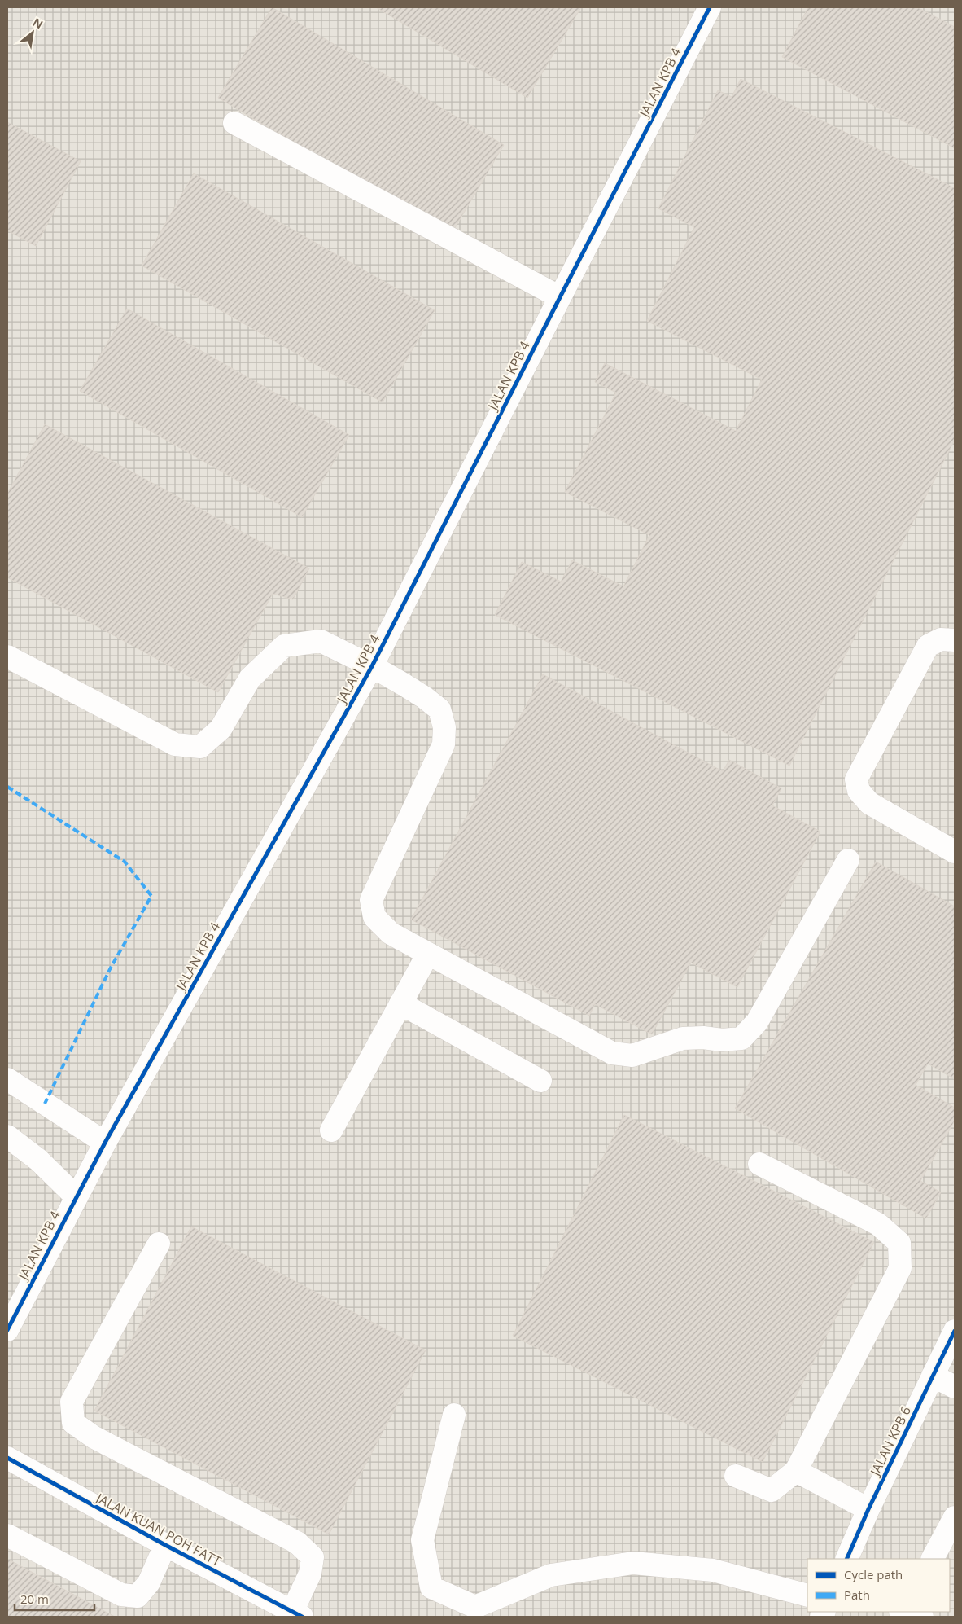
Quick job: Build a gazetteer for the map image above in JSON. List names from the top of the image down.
{
  "streets": {
    "street": ["JALAN KPB 4", "JALAN KPB 6", "JALAN KUAN POH FATT"]
  },
  "legend": ["Cycle path", "Path"],
  "scale_bar": "20 m",
  "north": "top right"
}
